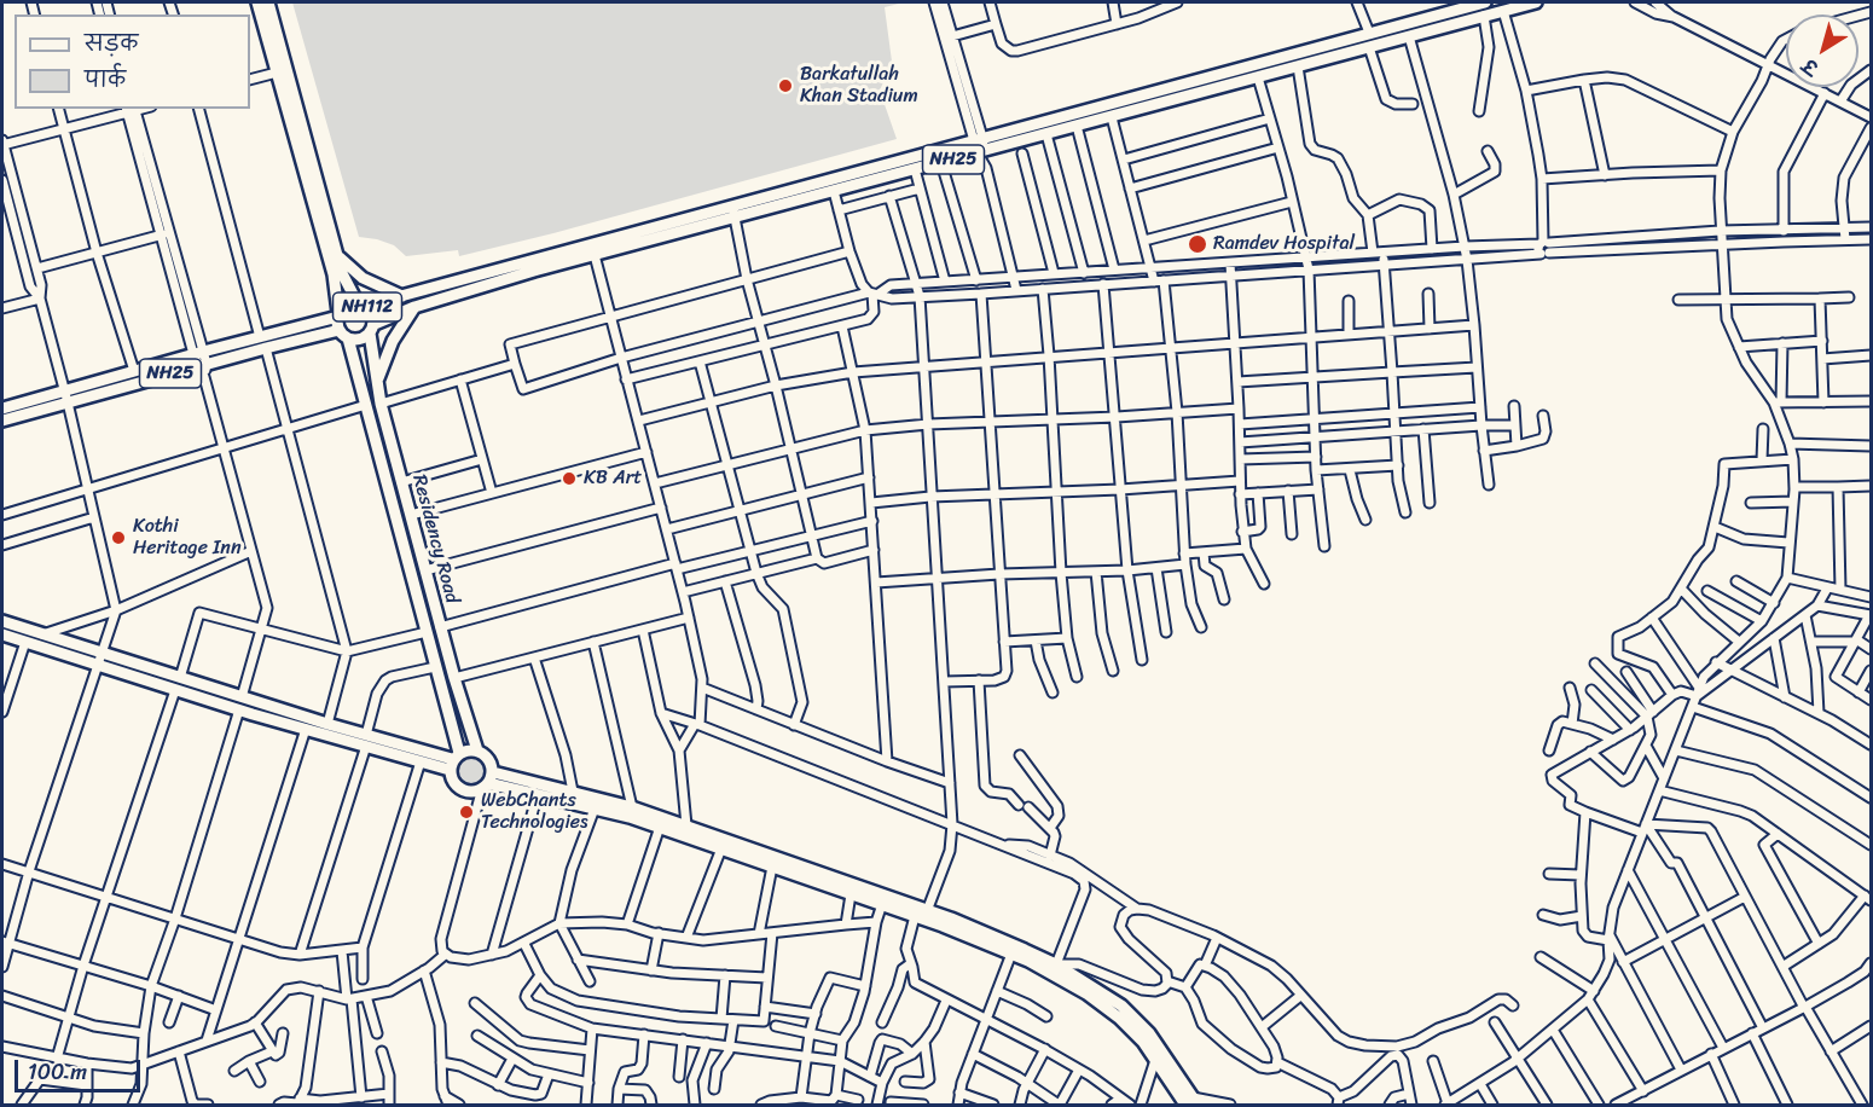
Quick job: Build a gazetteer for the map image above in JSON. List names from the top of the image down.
{
  "streets": {
    "main road": ["NH25", "NH112", "Residency Road"]
  },
  "crossings": [
    ["NH25", "NH112"],
    ["NH25", "Residency Road"],
    ["NH112", "Residency Road"]
  ],
  "places": [
    "Barkatullah Khan Stadium",
    "Ramdev Hospital",
    "KB Art",
    "Kothi Heritage Inn",
    "WebChants Technologies"
  ],
  "legend": ["सड़क", "पार्क"],
  "scale_bar": "100 m",
  "north": "bottom left"
}
